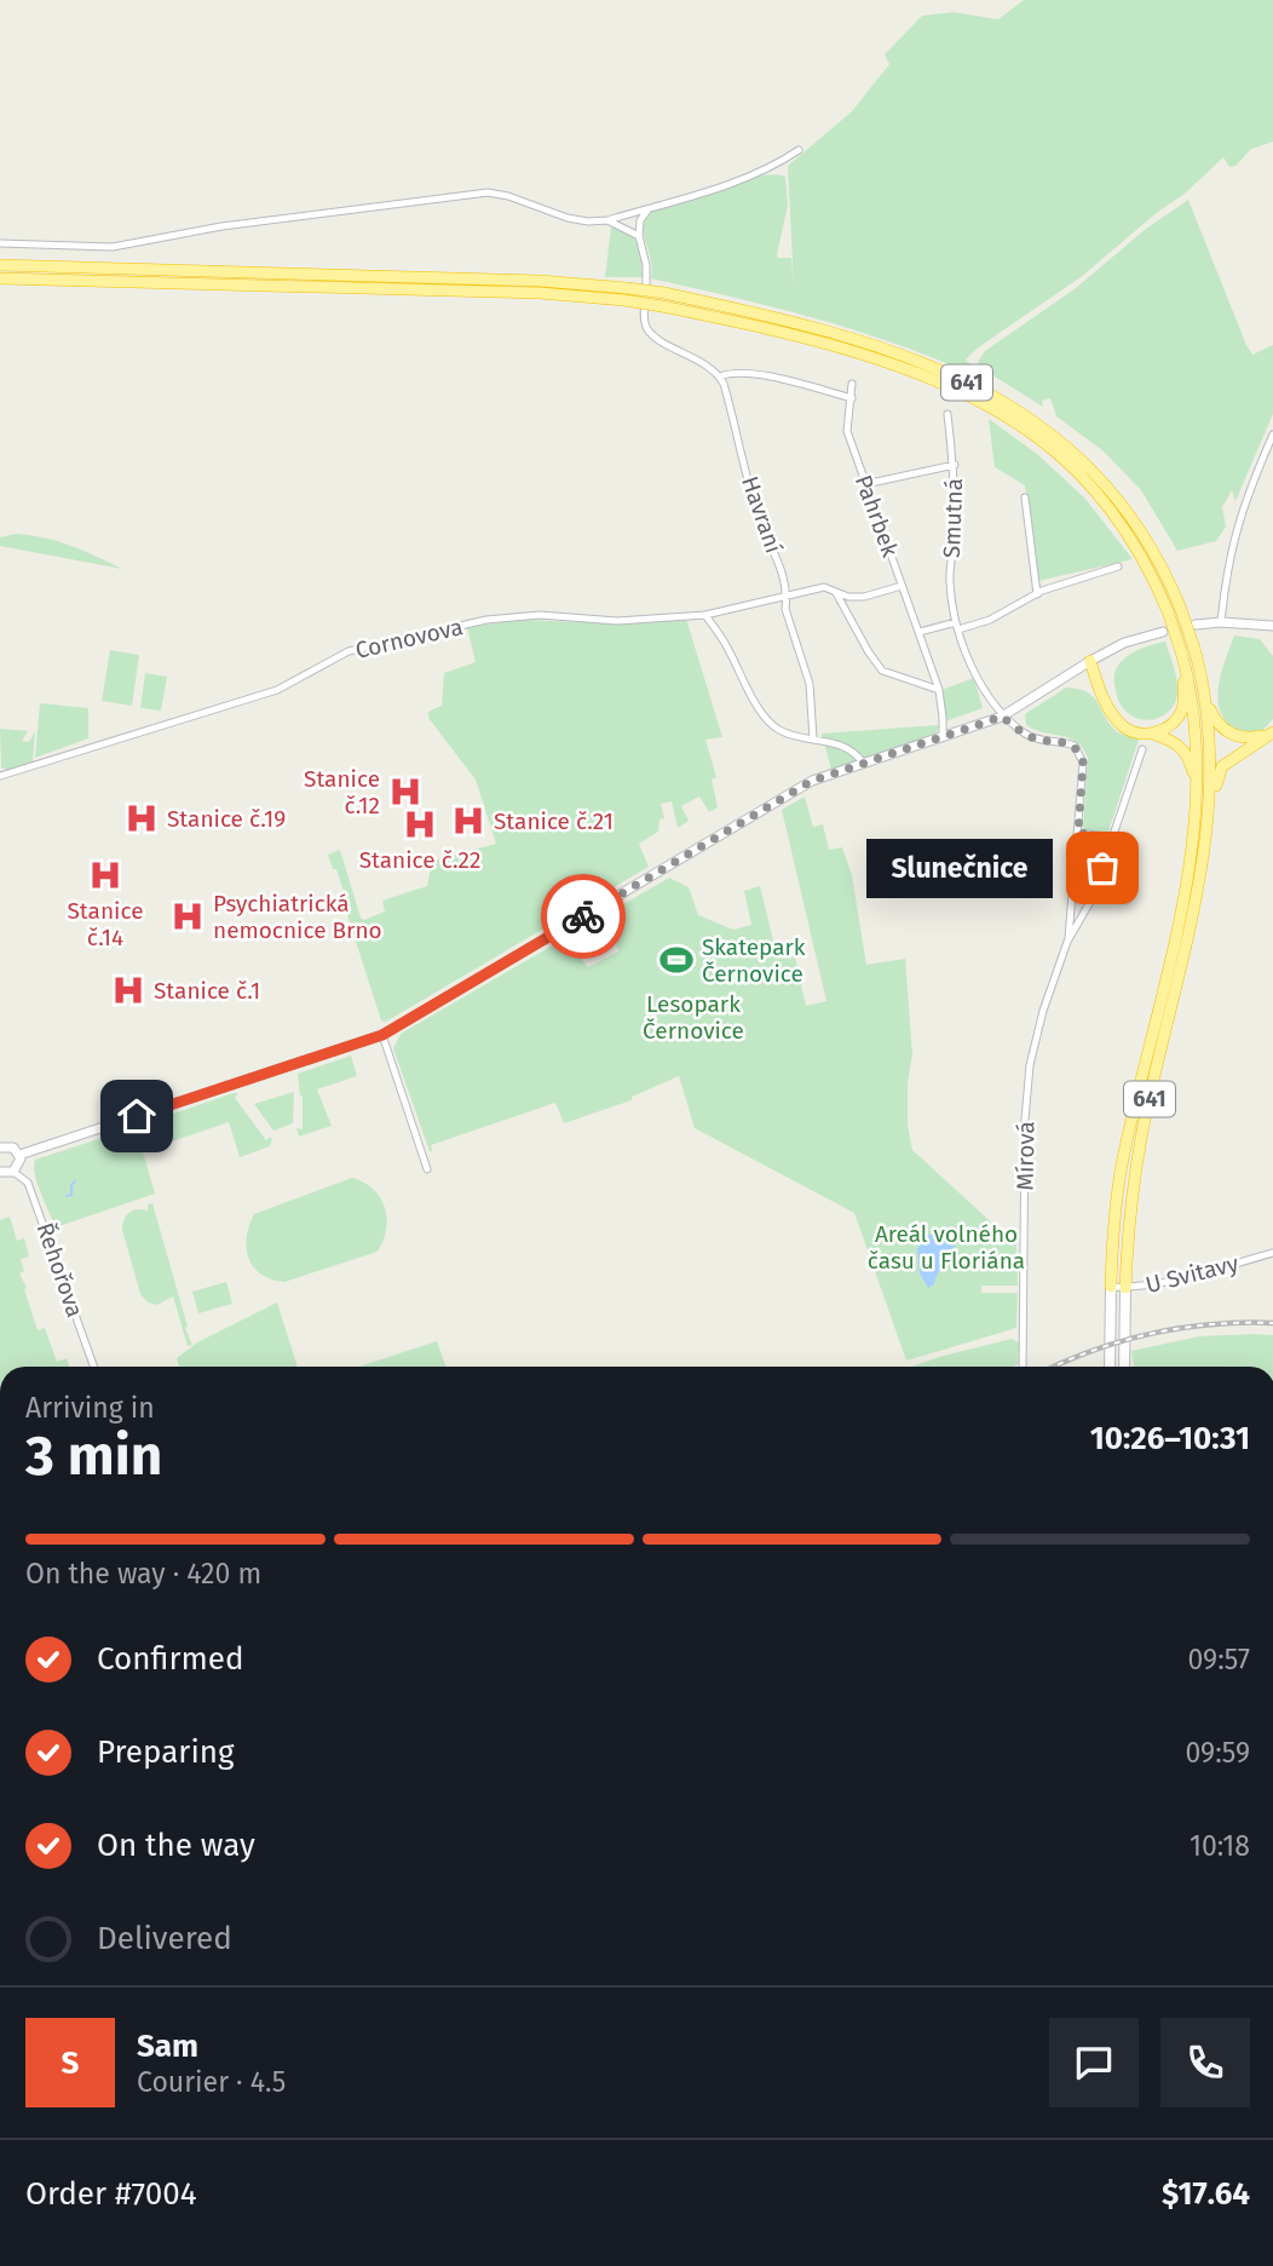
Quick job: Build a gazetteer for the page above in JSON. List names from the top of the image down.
{
  "streets": {
    "highway": ["641"],
    "street": [
      "Havraní",
      "Pahrbek",
      "Smutná",
      "Cornovova",
      "Mírová",
      "Řehořova",
      "U Svitavy"
    ]
  },
  "crossings": [
    ["641", "U Svitavy"],
    ["Havraní", "Cornovova"]
  ],
  "parks": ["Lesopark Černovice", "Areál volného času u Floriána"],
  "places": {
    "hospital": [
      "Stanice č.12",
      "Stanice č.19",
      "Stanice č.21",
      "Stanice č.22",
      "Stanice č.14",
      "Psychiatrická nemocnice Brno",
      "Stanice č.1"
    ],
    "other": ["Slunečnice"],
    "sports": ["Skatepark Černovice"]
  },
  "page": {
    "bubble": "Slunečnice",
    "heading": ["3 min", "Arriving in", "10:26–10:31"],
    "panel": [
      "Sam",
      "Courier · 4.5",
      "Order #7004",
      "$17.64"
    ],
    "bar": "On the way · 420 m",
    "list": [
      ["Confirmed", "09:57"],
      ["Preparing", "09:59"],
      ["On the way", "10:18"],
      "Delivered"
    ],
    "round": "S"
  }
}
